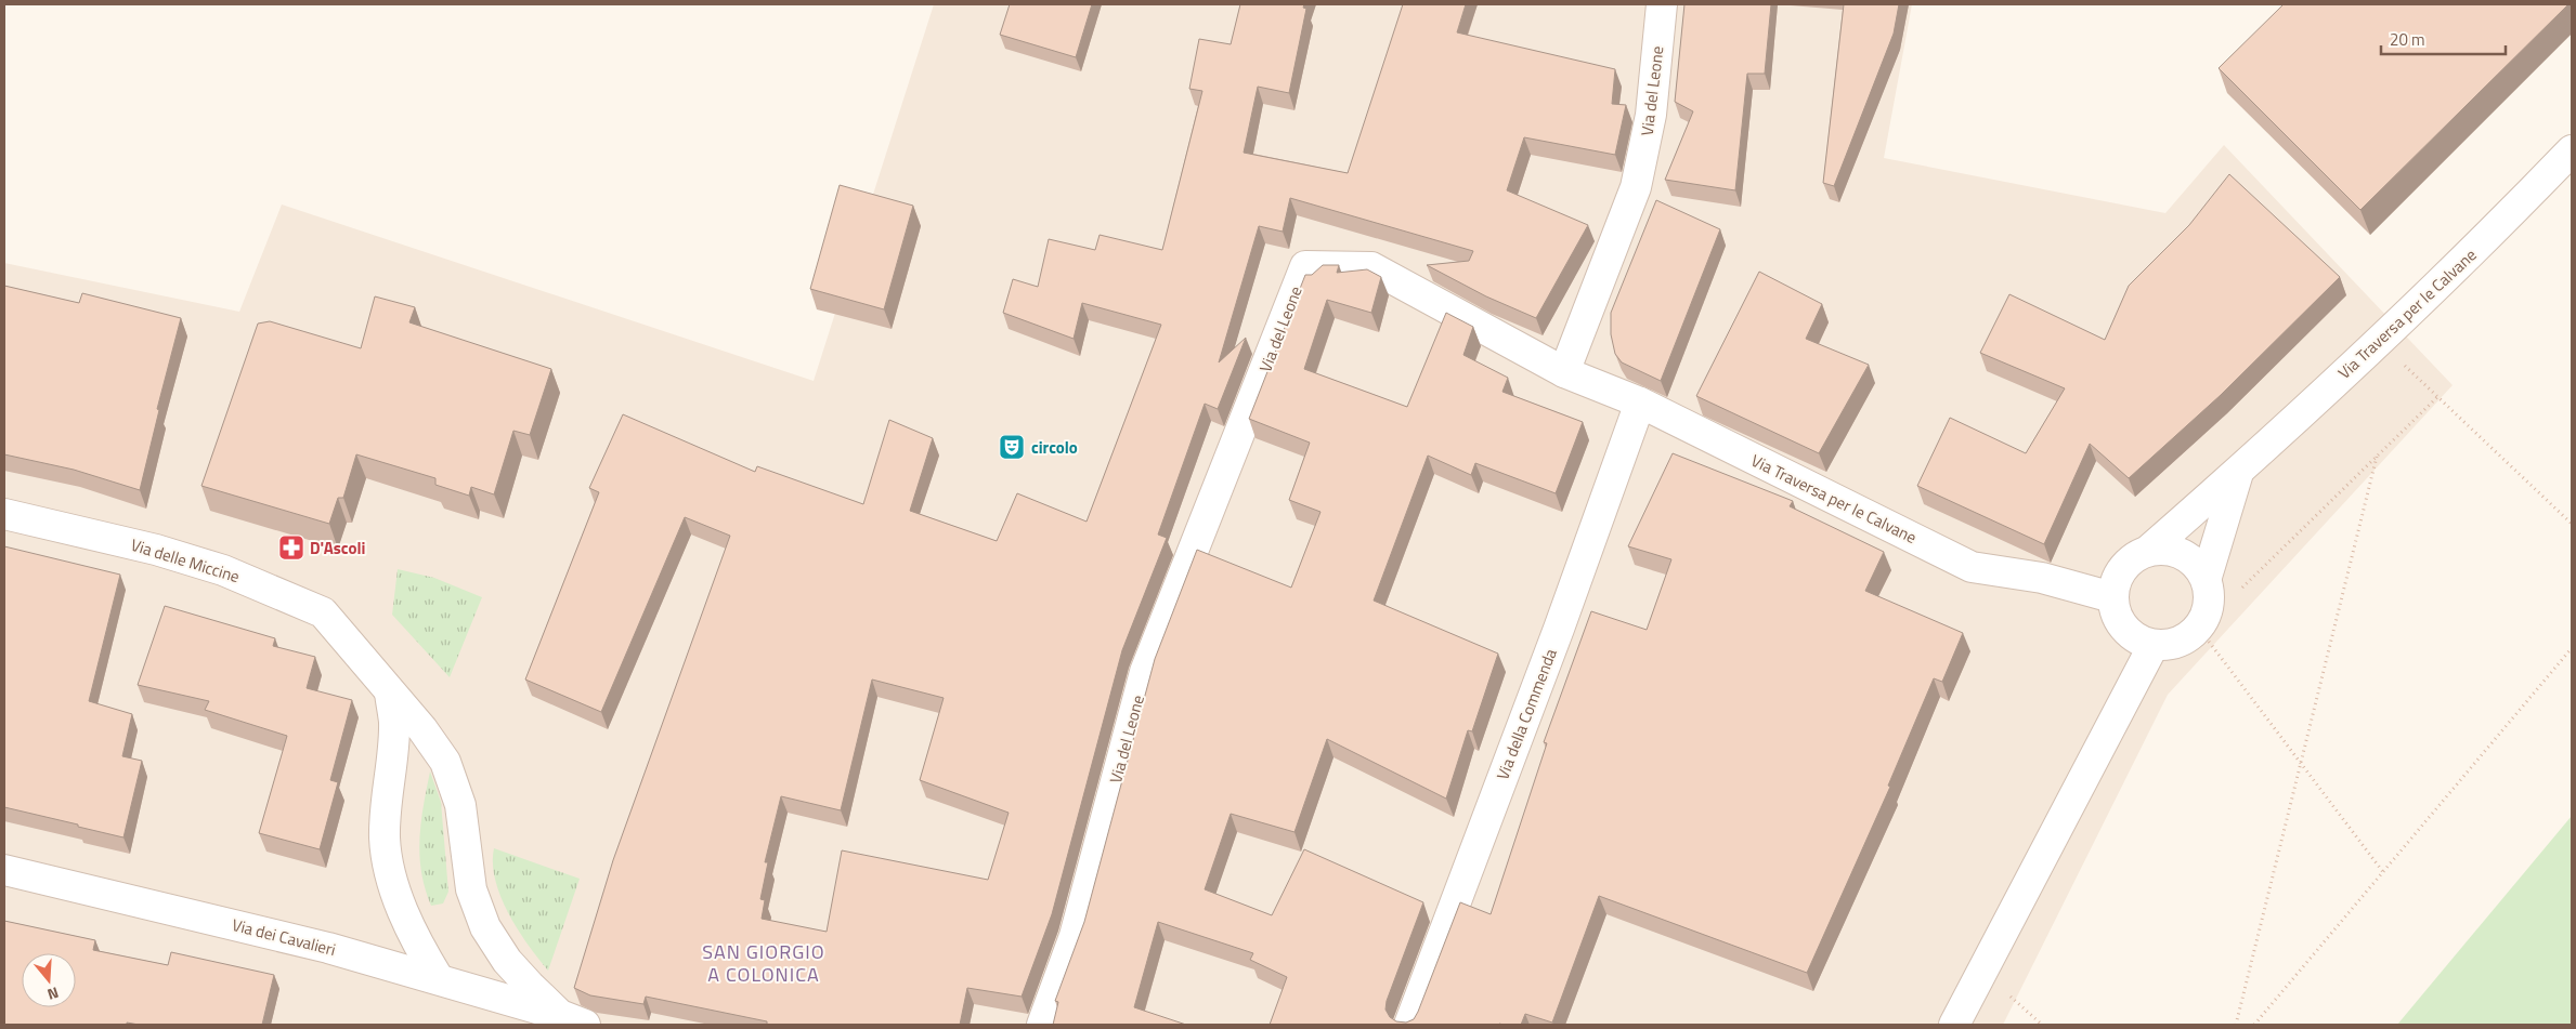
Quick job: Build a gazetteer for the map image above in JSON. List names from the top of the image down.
{
  "streets": {
    "street": [
      "Via del Leone",
      "Via Traversa per le Calvane",
      "Via delle Miccine",
      "Via della Commenda",
      "Via dei Cavalieri"
    ]
  },
  "crossings": [
    ["Via del Leone", "Via Traversa per le Calvane"],
    ["Via Traversa per le Calvane", "Via della Commenda"],
    ["Via delle Miccine", "Via dei Cavalieri"]
  ],
  "districts": ["SAN GIORGIO A COLONICA"],
  "places": {
    "theatre": ["circolo"],
    "pharmacy": ["D'Ascoli"]
  },
  "scale_bar": "20 m",
  "north": "bottom"
}
